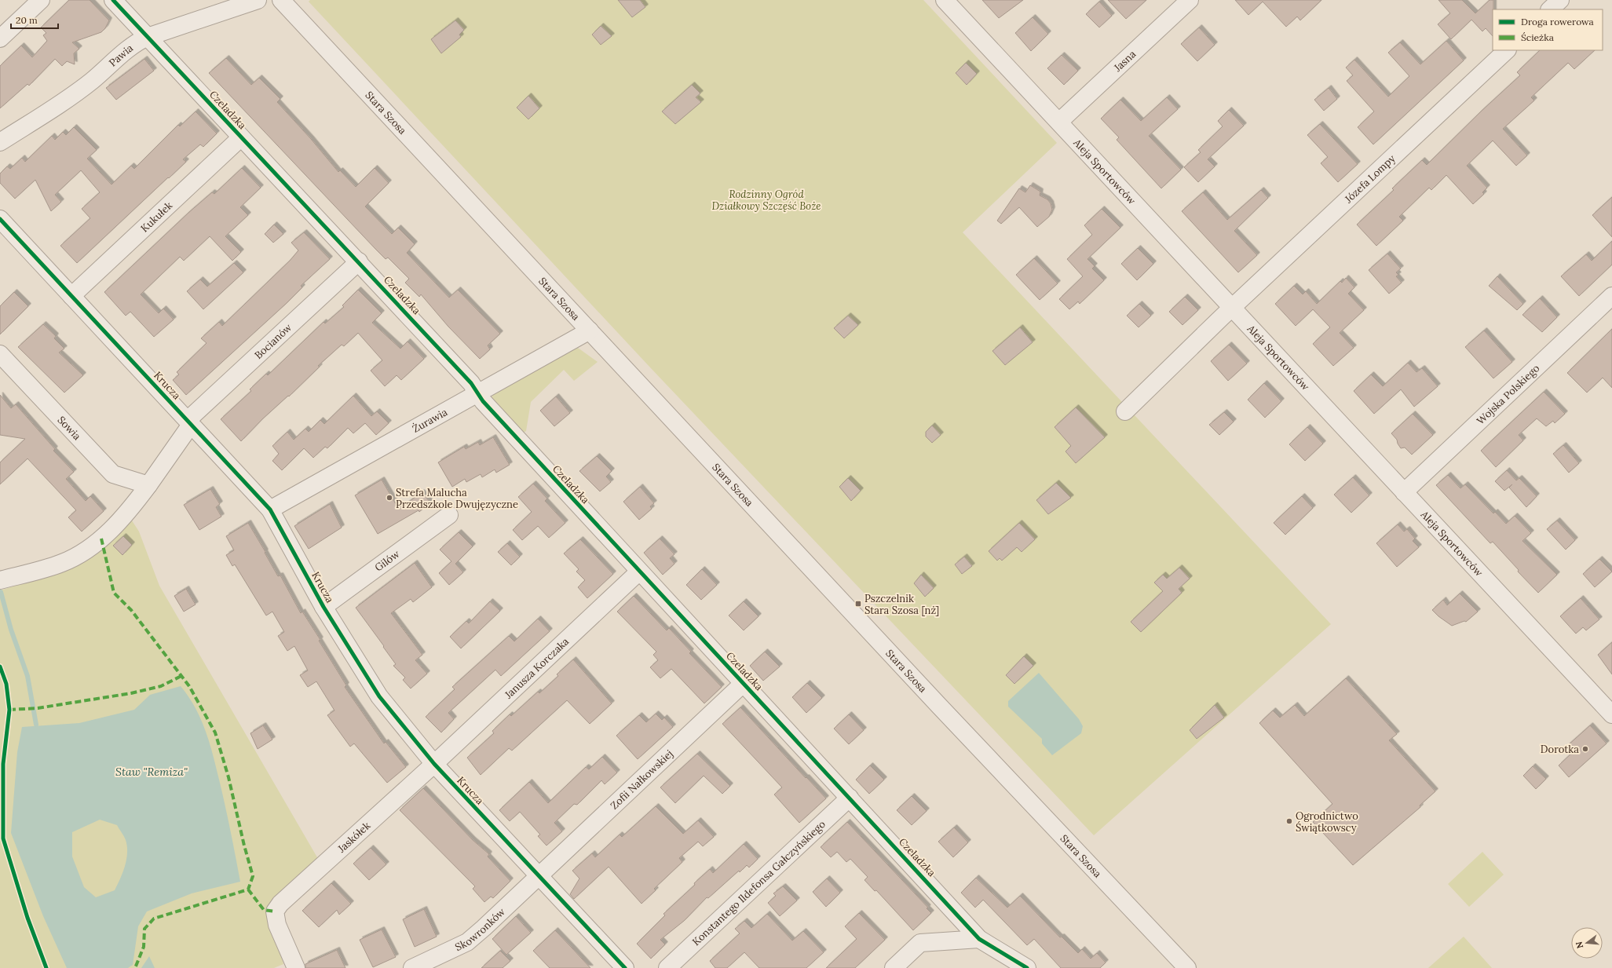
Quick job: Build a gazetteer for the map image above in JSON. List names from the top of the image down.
{
  "streets": {
    "street": [
      "Pawia",
      "Jasna",
      "Czeladzka",
      "Stara Szosa",
      "Aleja Sportowców",
      "Józefa Lompy",
      "Kukułek",
      "Bocianów",
      "Krucza",
      "Wojska Polskiego",
      "Żurawia",
      "Sowia",
      "Gilów",
      "Janusza Korczaka",
      "Zofii Nałkowskiej",
      "Jaskółek",
      "Konstantego Ildefonsa Gałczyńskiego",
      "Skowronków"
    ]
  },
  "crossings": [
    ["Pawia", "Czeladzka"],
    ["Jasna", "Aleja Sportowców"],
    ["Czeladzka", "Kukułek"],
    ["Czeladzka", "Bocianów"],
    ["Czeladzka", "Żurawia"],
    ["Czeladzka", "Janusza Korczaka"],
    ["Czeladzka", "Zofii Nałkowskiej"],
    ["Czeladzka", "Konstantego Ildefonsa Gałczyńskiego"],
    ["Stara Szosa", "Żurawia"],
    ["Aleja Sportowców", "Józefa Lompy"],
    ["Aleja Sportowców", "Wojska Polskiego"],
    ["Kukułek", "Krucza"],
    ["Bocianów", "Krucza"],
    ["Krucza", "Żurawia"],
    ["Krucza", "Gilów"],
    ["Krucza", "Janusza Korczaka"],
    ["Krucza", "Zofii Nałkowskiej"],
    ["Krucza", "Jaskółek"],
    ["Krucza", "Skowronków"],
    ["Janusza Korczaka", "Jaskółek"],
    ["Zofii Nałkowskiej", "Skowronków"]
  ],
  "water": ["Staw \"Remiza\""],
  "parks": ["Rodzinny Ogród Działkowy Szczęść Boże"],
  "places": {
    "other": ["Strefa Malucha Przedszkole Dwujęzyczne", "Dorotka", "Ogrodnictwo Świątkowscy"],
    "transit": ["Pszczelnik Stara Szosa [nż]"]
  },
  "legend": ["Droga rowerowa", "Ścieżka"],
  "scale_bar": "20 m",
  "north": "left"
}
